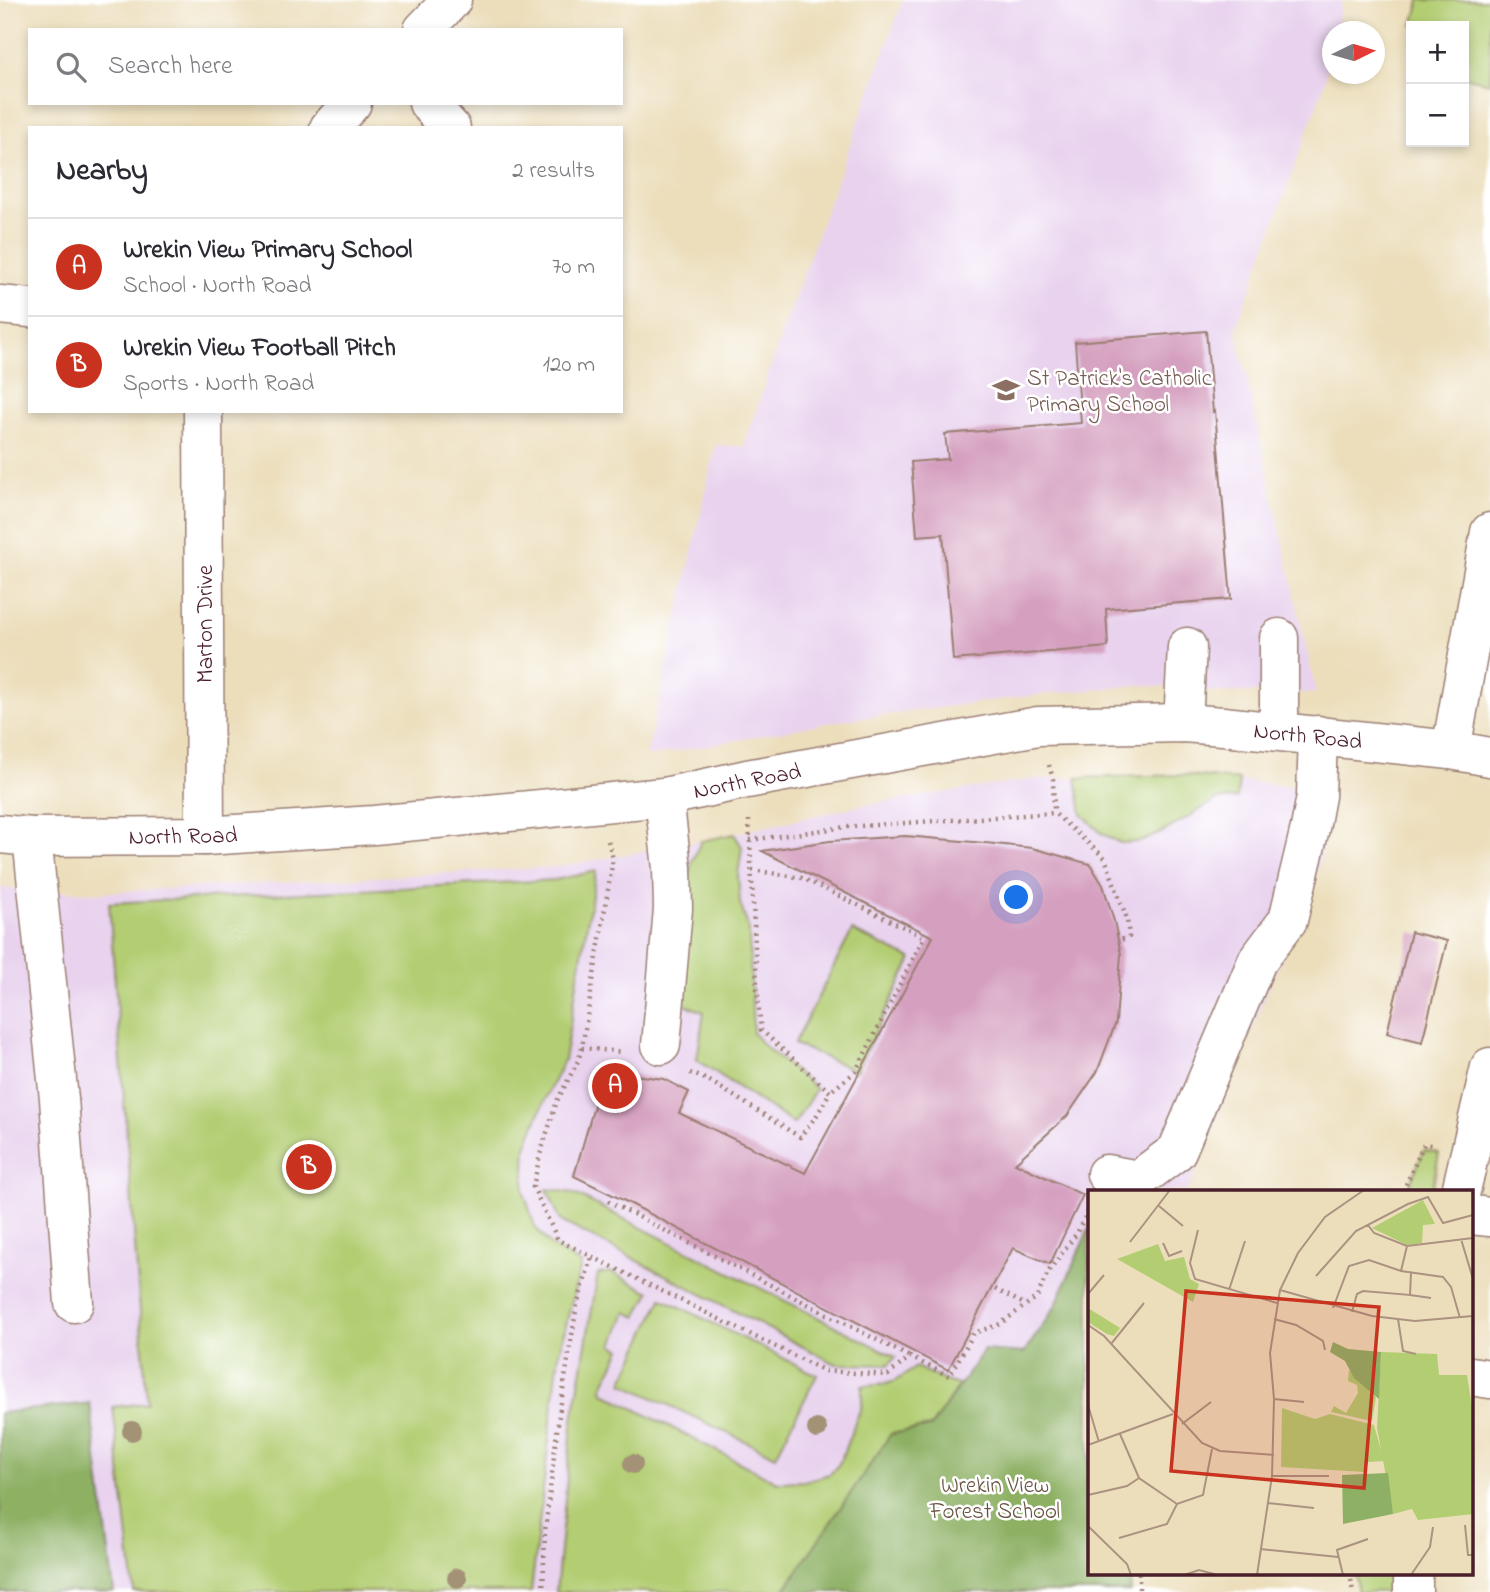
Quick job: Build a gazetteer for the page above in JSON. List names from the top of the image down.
{
  "streets": {
    "street": ["Marton Drive", "North Road"]
  },
  "crossings": [
    ["Marton Drive", "North Road"]
  ],
  "parks": ["Wrekin View Forest School"],
  "places": {
    "school or university": ["St Patrick's Catholic Primary School"]
  },
  "north": "right",
  "page": {
    "map_buttons": ["+", "−"],
    "search": "Search here",
    "heading": ["Nearby", "2 results"],
    "list": [
      {
        "mark": "A",
        "name": "Wrekin View Primary School",
        "note": "School · North Road",
        "value": "70 m"
      },
      {
        "mark": "B",
        "name": "Wrekin View Football Pitch",
        "note": "Sports · North Road",
        "value": "120 m"
      }
    ],
    "pins": ["A", "B"]
  }
}
